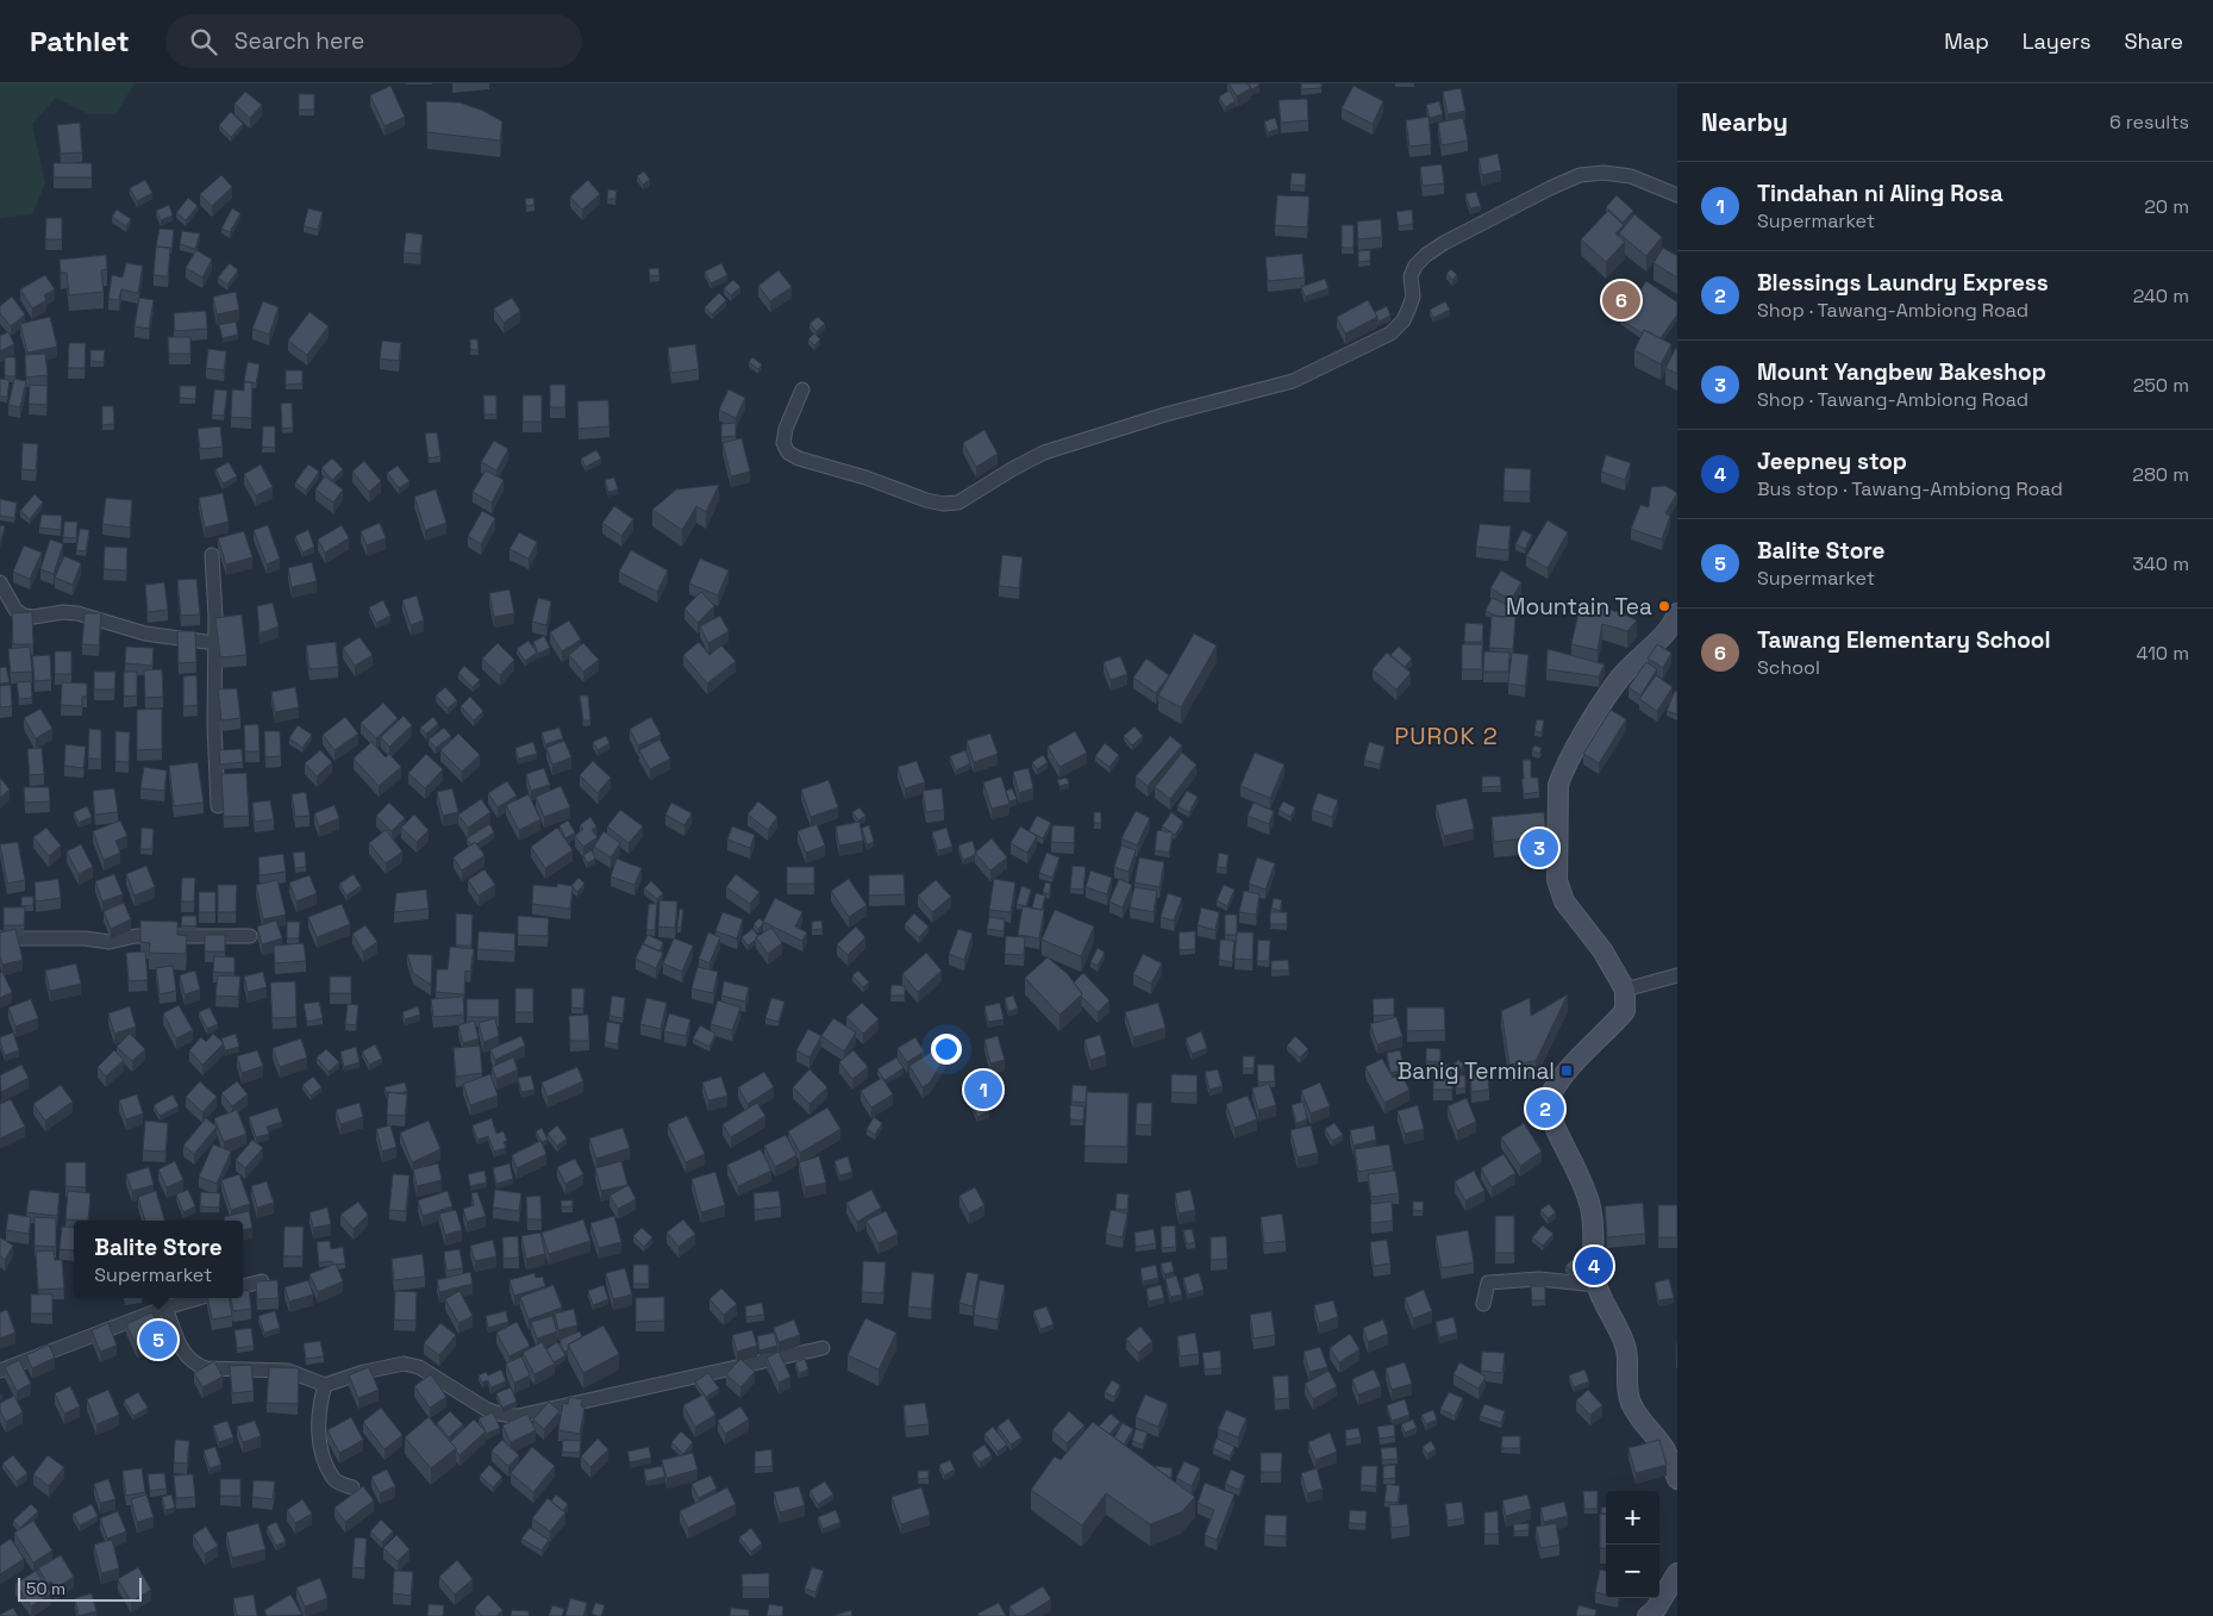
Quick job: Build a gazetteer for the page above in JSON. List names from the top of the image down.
{
  "districts": ["PUROK 2"],
  "places": {
    "other": ["Mountain Tea"],
    "transit": ["Banig Terminal"]
  },
  "scale_bar": "50 m",
  "page": {
    "header": "Pathlet",
    "search": "Search here",
    "nav": ["Map", "Layers", "Share"],
    "heading": ["Nearby", "6 results"],
    "list": [
      {
        "mark": "1",
        "name": "Tindahan ni Aling Rosa",
        "note": "Supermarket",
        "value": "20 m"
      },
      {
        "mark": "2",
        "name": "Blessings Laundry Express",
        "note": "Shop · Tawang-Ambiong Road",
        "value": "240 m"
      },
      {
        "mark": "3",
        "name": "Mount Yangbew Bakeshop",
        "note": "Shop · Tawang-Ambiong Road",
        "value": "250 m"
      },
      {
        "mark": "4",
        "name": "Jeepney stop",
        "note": "Bus stop · Tawang-Ambiong Road",
        "value": "280 m"
      },
      {
        "mark": "5",
        "name": "Balite Store",
        "note": "Supermarket",
        "value": "340 m"
      },
      {
        "mark": "6",
        "name": "Tawang Elementary School",
        "note": "School",
        "value": "410 m"
      }
    ],
    "pins": [
      "6",
      "3",
      "1",
      "2",
      "4",
      "5"
    ],
    "popup": ["Balite Store", "Supermarket"],
    "map_buttons": ["+", "−"],
    "scale": "50 m"
  }
}
